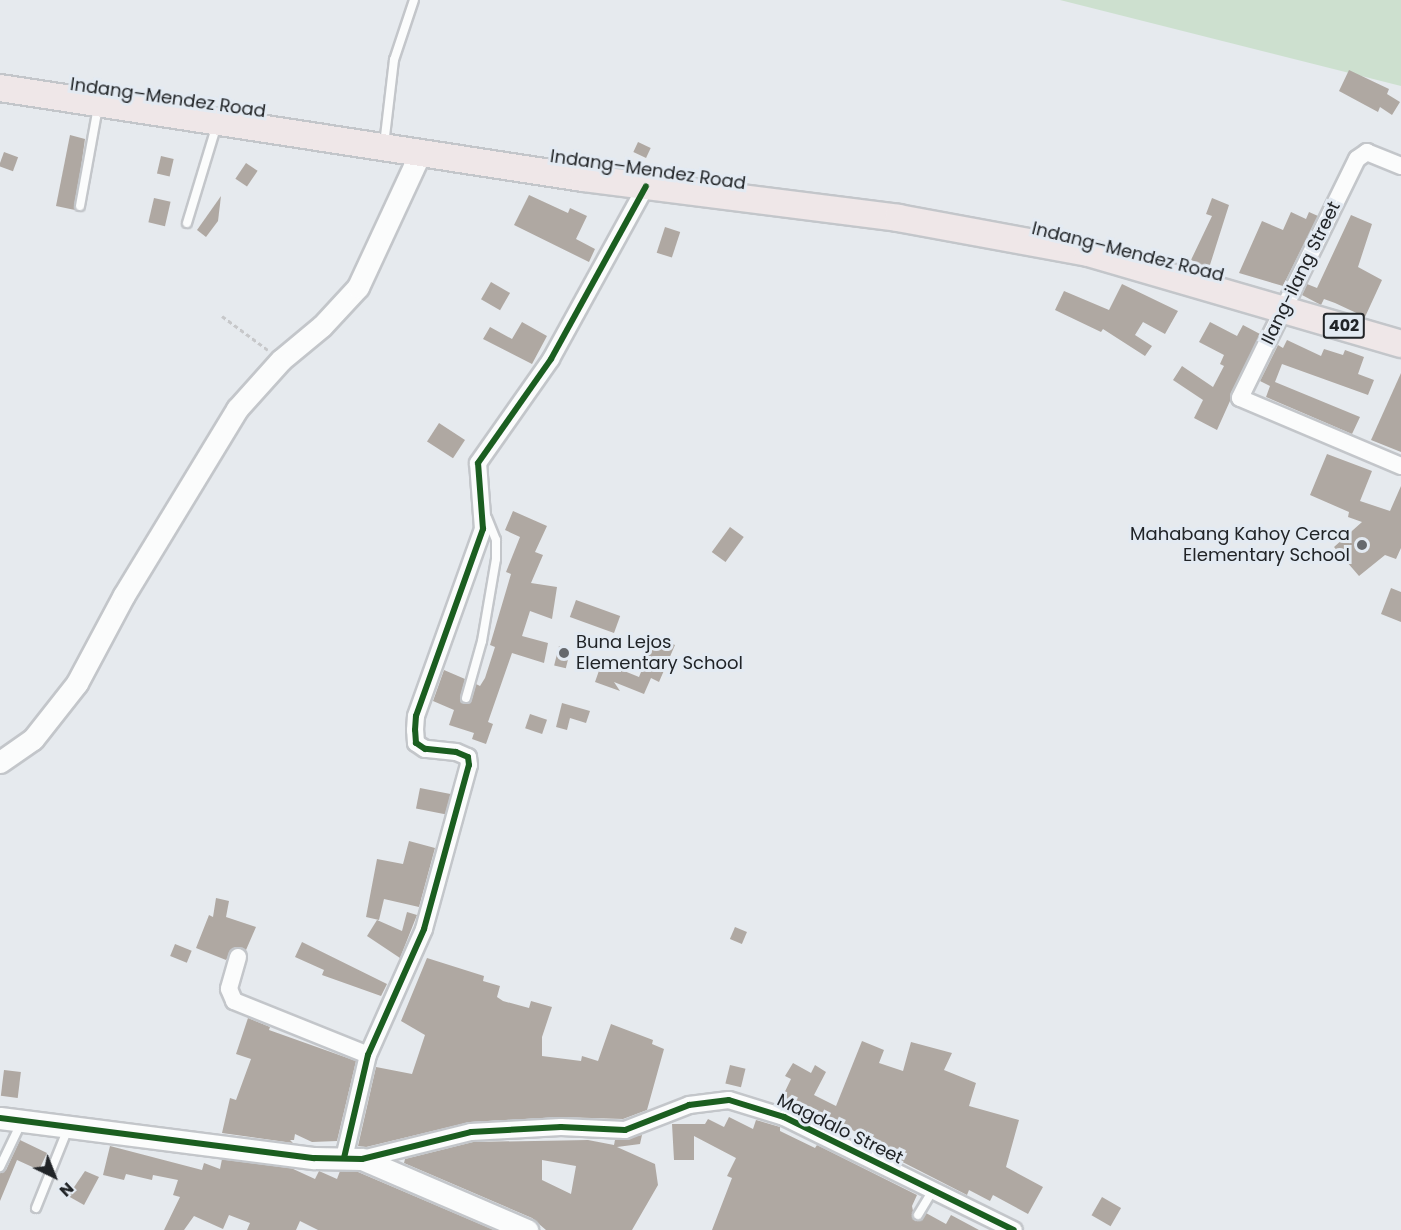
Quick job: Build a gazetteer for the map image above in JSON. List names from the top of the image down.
{
  "streets": {
    "main road": ["Indang–Mendez Road", "402"],
    "street": ["Ilang-ilang Street", "Magdalo Street"]
  },
  "crossings": [
    ["Indang–Mendez Road", "Ilang-ilang Street"]
  ],
  "places": ["Mahabang Kahoy Cerca Elementary School", "Buna Lejos Elementary School"],
  "north": "bottom right"
}
